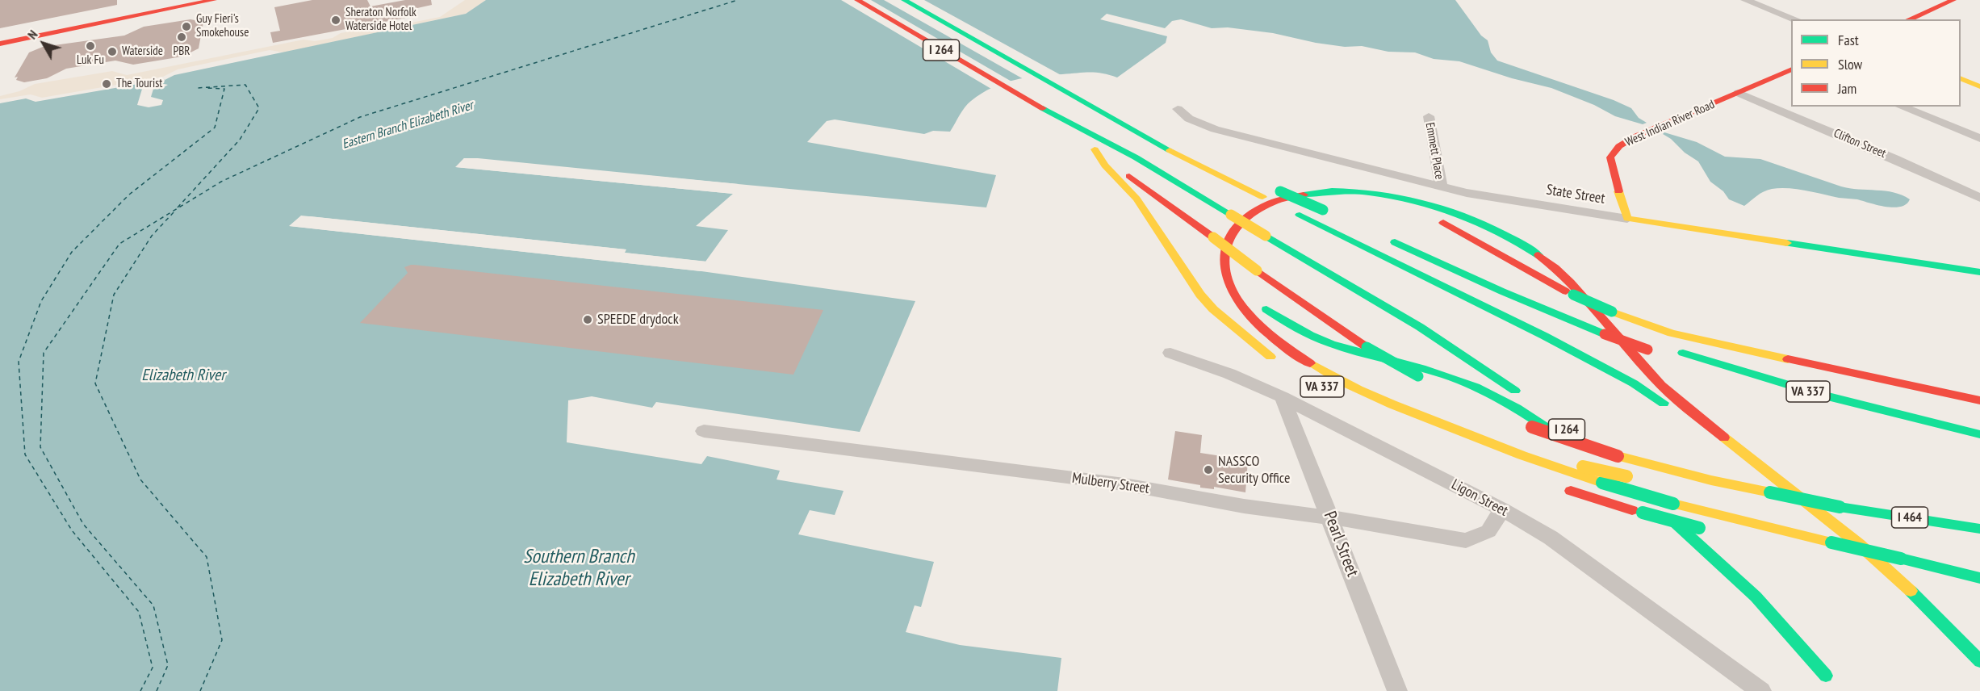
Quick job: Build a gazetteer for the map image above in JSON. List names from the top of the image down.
{
  "streets": {
    "main road": [
      "I 264",
      "West Indian River Road",
      "State Street",
      "VA 337",
      "I 464"
    ],
    "street": [
      "Clifton Street",
      "Emmett Place",
      "Mulberry Street",
      "Ligon Street",
      "Pearl Street"
    ]
  },
  "crossings": [
    ["West Indian River Road", "Clifton Street"],
    ["West Indian River Road", "State Street"],
    ["Emmett Place", "State Street"],
    ["Mulberry Street", "Ligon Street"],
    ["Mulberry Street", "Pearl Street"],
    ["Ligon Street", "Pearl Street"]
  ],
  "water": ["Eastern Branch Elizabeth River", "Elizabeth River", "Southern Branch Elizabeth River"],
  "places": [
    "Sheraton Norfolk Waterside Hotel",
    "Guy Fieri's Smokehouse",
    "PBR",
    "Luk Fu",
    "Waterside",
    "The Tourist",
    "SPEEDE drydock",
    "NASSCO Security Office"
  ],
  "legend": ["Fast", "Slow", "Jam"],
  "north": "top left"
}
